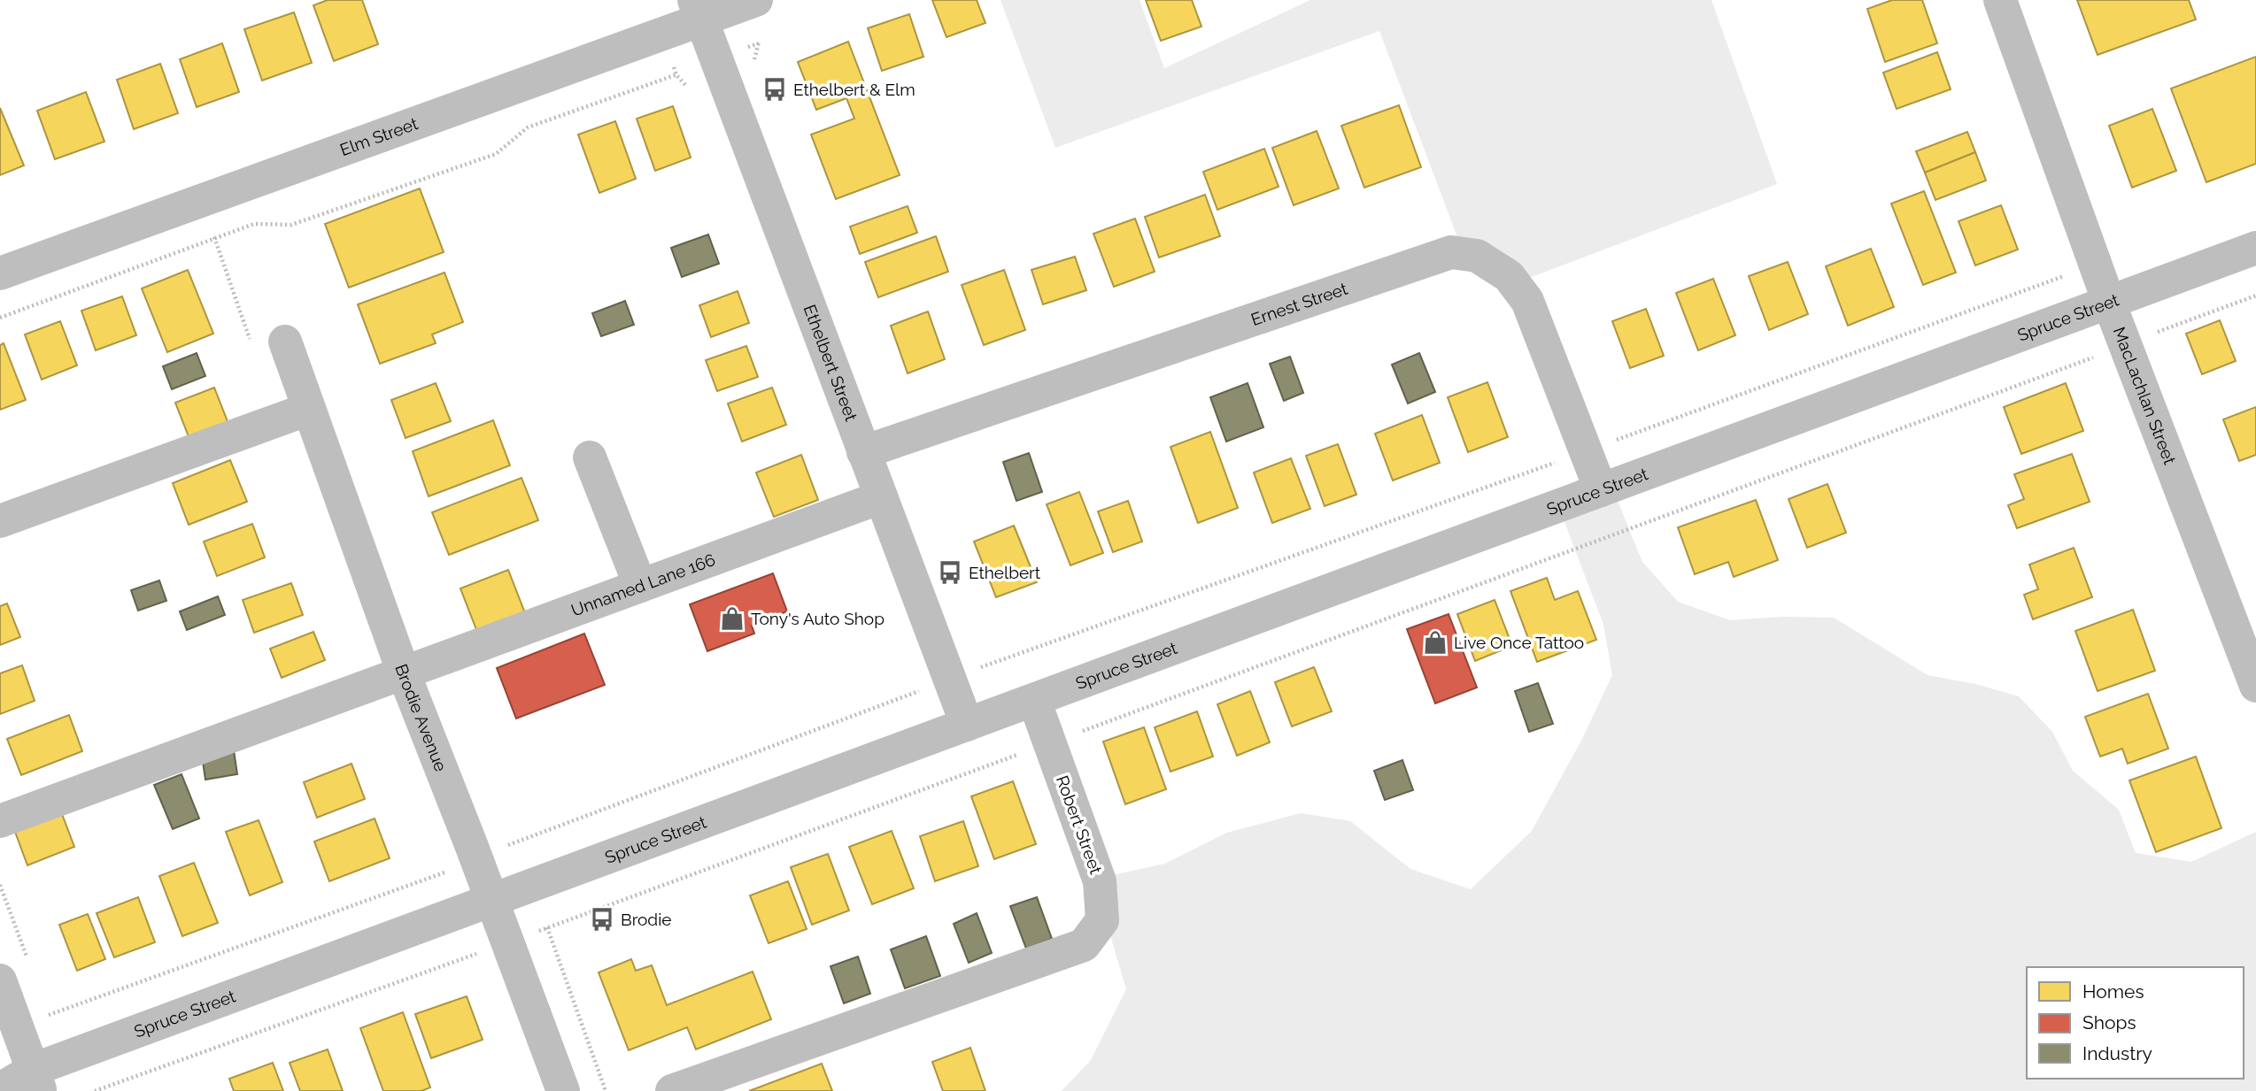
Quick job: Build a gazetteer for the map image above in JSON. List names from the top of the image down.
{
  "streets": {
    "street": [
      "Elm Street",
      "Ernest Street",
      "Spruce Street",
      "Ethelbert Street",
      "MacLachlan Street",
      "Unnamed Lane 166",
      "Brodie Avenue",
      "Robert Street"
    ]
  },
  "crossings": [
    ["Elm Street", "Ethelbert Street"],
    ["Ernest Street", "Spruce Street"],
    ["Ernest Street", "Ethelbert Street"],
    ["Spruce Street", "Ethelbert Street"],
    ["Spruce Street", "MacLachlan Street"],
    ["Spruce Street", "Brodie Avenue"],
    ["Spruce Street", "Robert Street"],
    ["Ethelbert Street", "Unnamed Lane 166"],
    ["Unnamed Lane 166", "Brodie Avenue"]
  ],
  "places": {
    "bus stop": ["Ethelbert & Elm", "Ethelbert", "Brodie"],
    "shop": ["Tony's Auto Shop", "Live Once Tattoo"]
  },
  "legend": ["Homes", "Shops", "Industry"]
}
